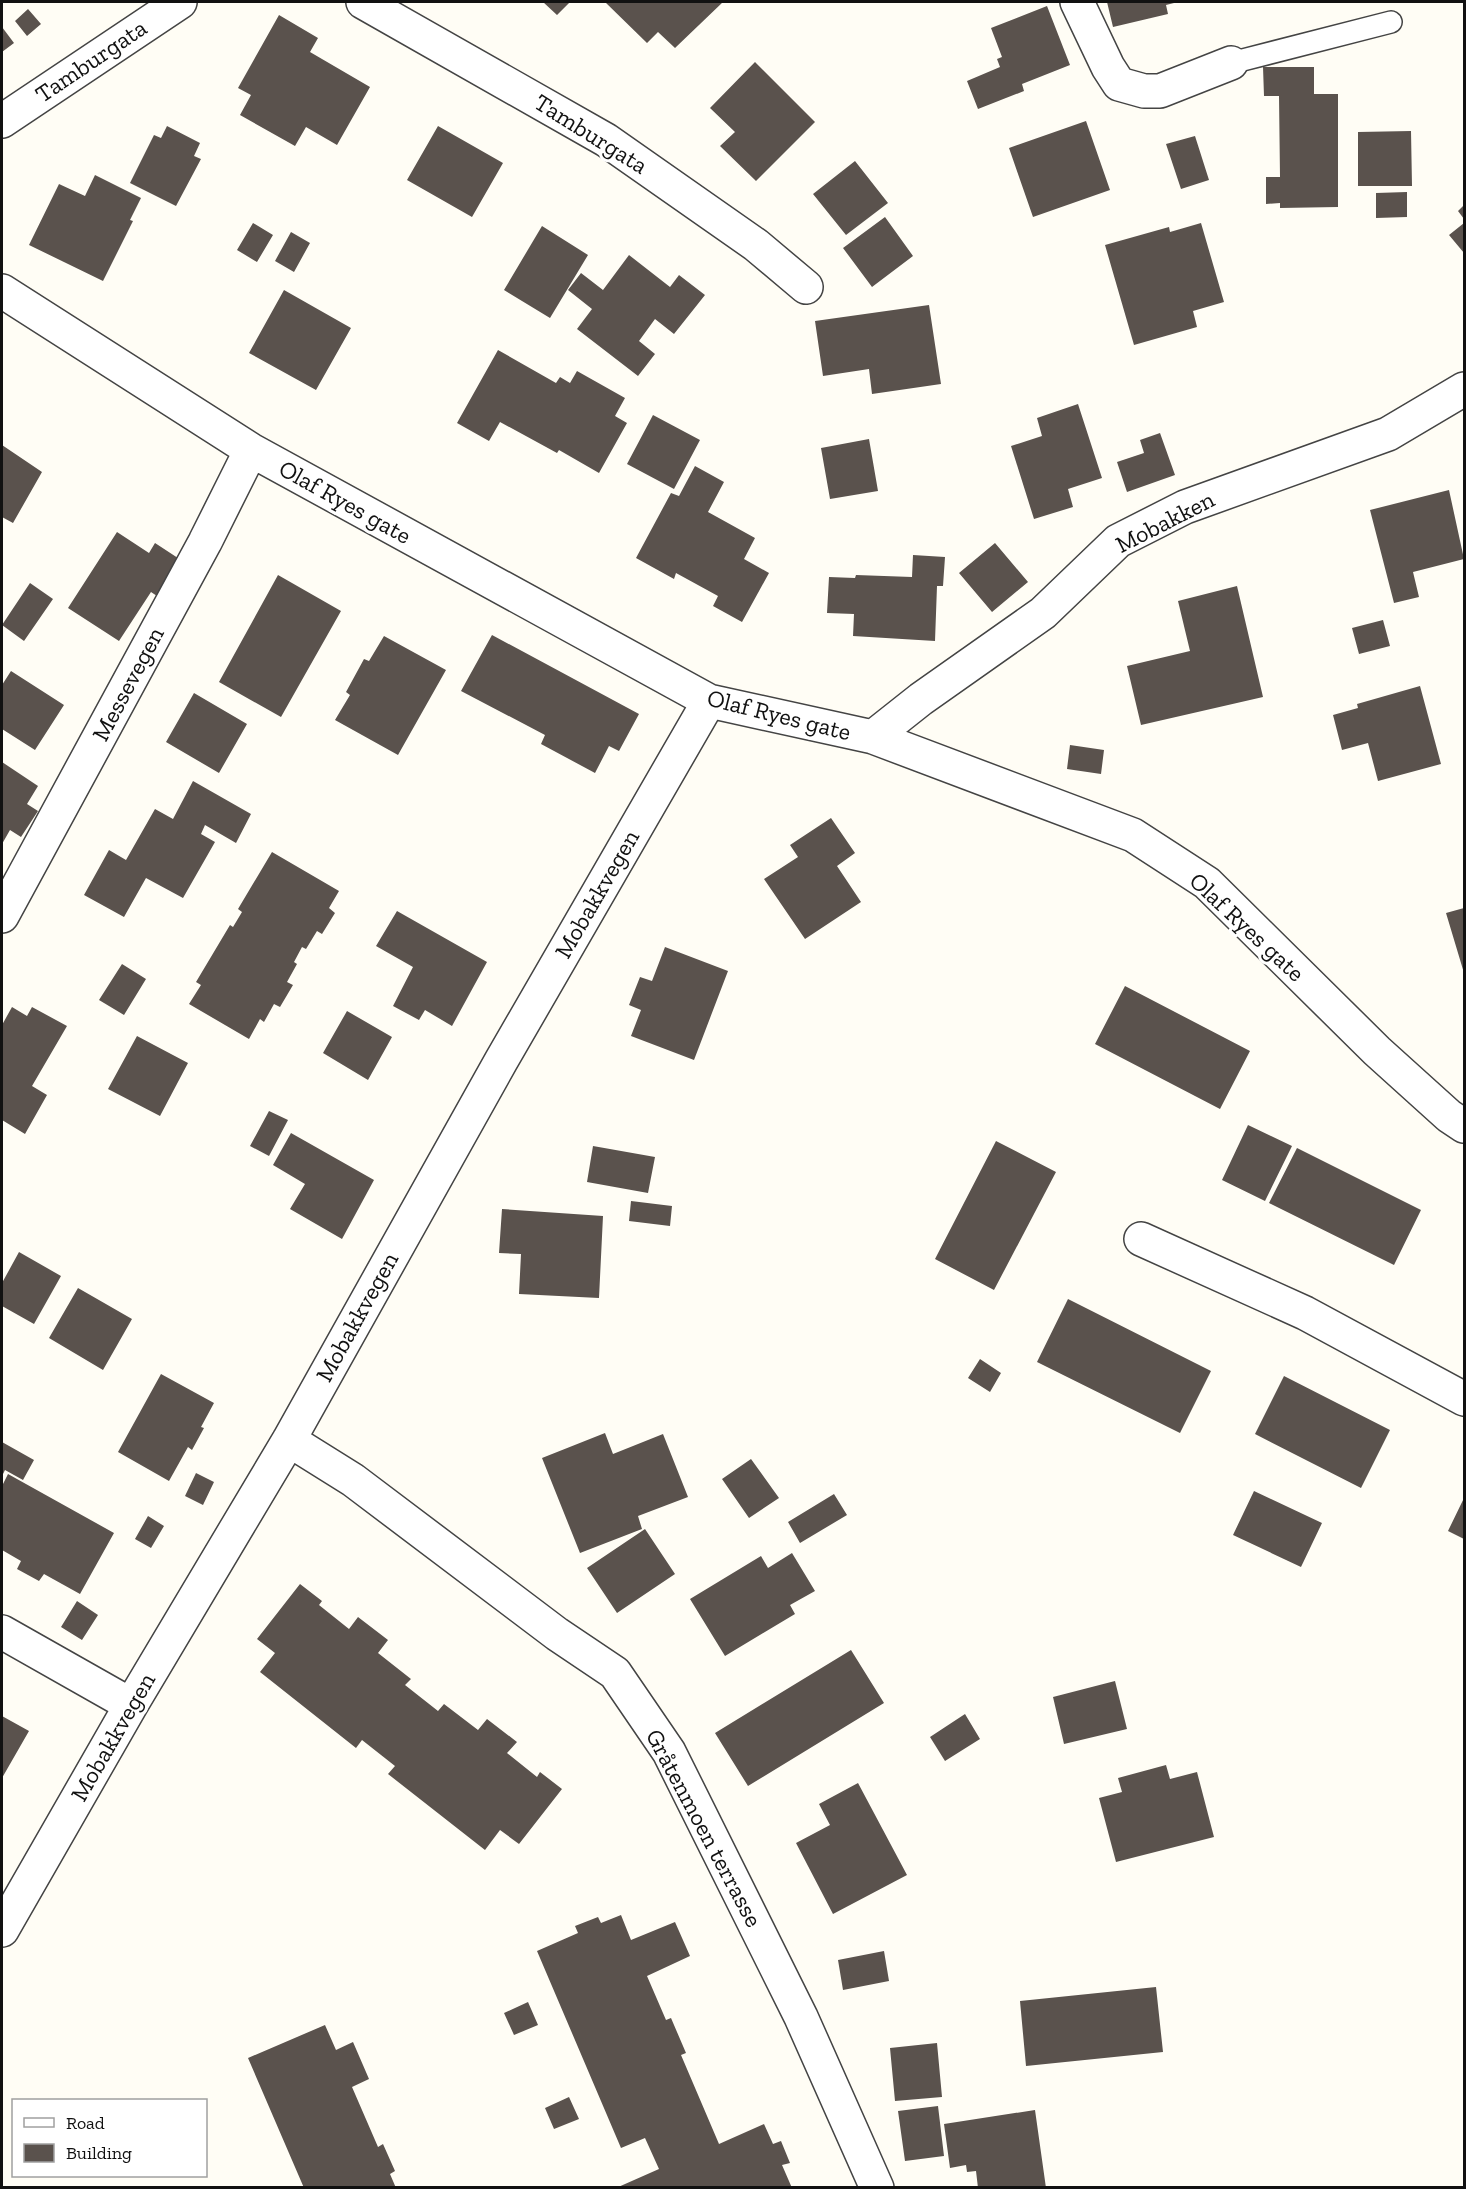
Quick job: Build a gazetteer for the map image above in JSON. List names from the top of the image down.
{
  "streets": {
    "street": [
      "Tamburgata",
      "Olaf Ryes gate",
      "Mobakken",
      "Messevegen",
      "Mobakkvegen",
      "Gråtenmoen terrasse"
    ]
  },
  "crossings": [
    ["Olaf Ryes gate", "Mobakken"],
    ["Olaf Ryes gate", "Messevegen"],
    ["Olaf Ryes gate", "Mobakkvegen"],
    ["Mobakkvegen", "Gråtenmoen terrasse"]
  ],
  "legend": ["Road", "Building"]
}
